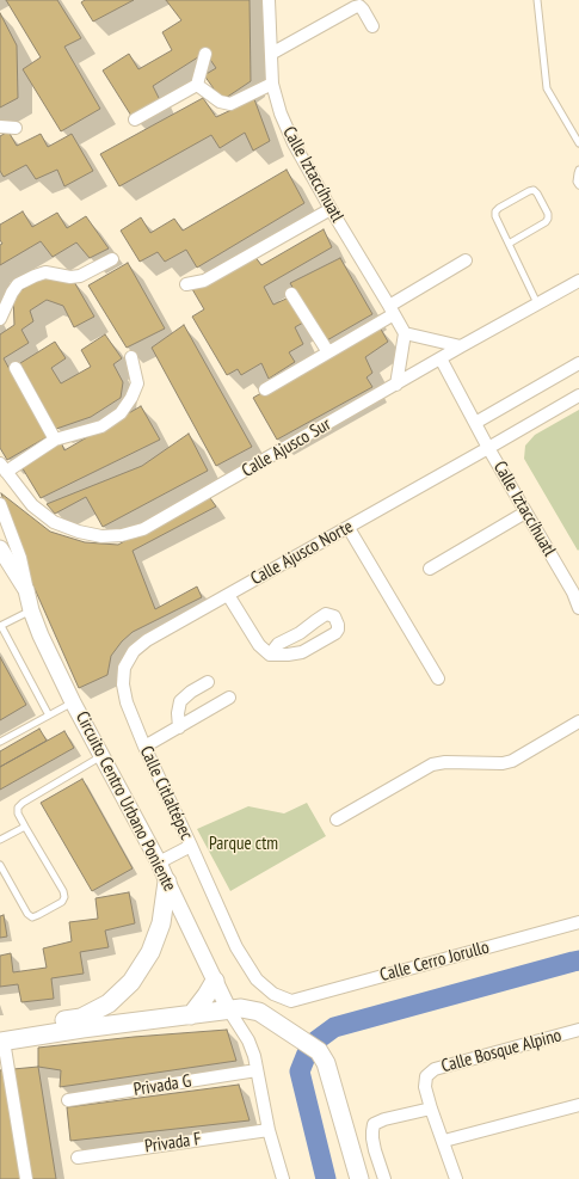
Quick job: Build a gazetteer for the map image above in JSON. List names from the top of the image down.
{
  "streets": {
    "street": [
      "Calle Iztaccíhuatl",
      "Calle Ajusco Sur",
      "Calle Ajusco Norte",
      "Calle Citlaltépec",
      "Circuito Centro Urbano Poniente",
      "Calle Cerro Jorullo",
      "Calle Bosque Alpino",
      "Privada G",
      "Privada F"
    ]
  },
  "crossings": [
    ["Calle Iztaccíhuatl", "Calle Ajusco Sur"],
    ["Calle Iztaccíhuatl", "Calle Ajusco Norte"],
    ["Calle Ajusco Norte", "Calle Citlaltépec"],
    ["Calle Citlaltépec", "Calle Cerro Jorullo"]
  ],
  "parks": ["Parque ctm"]
}
